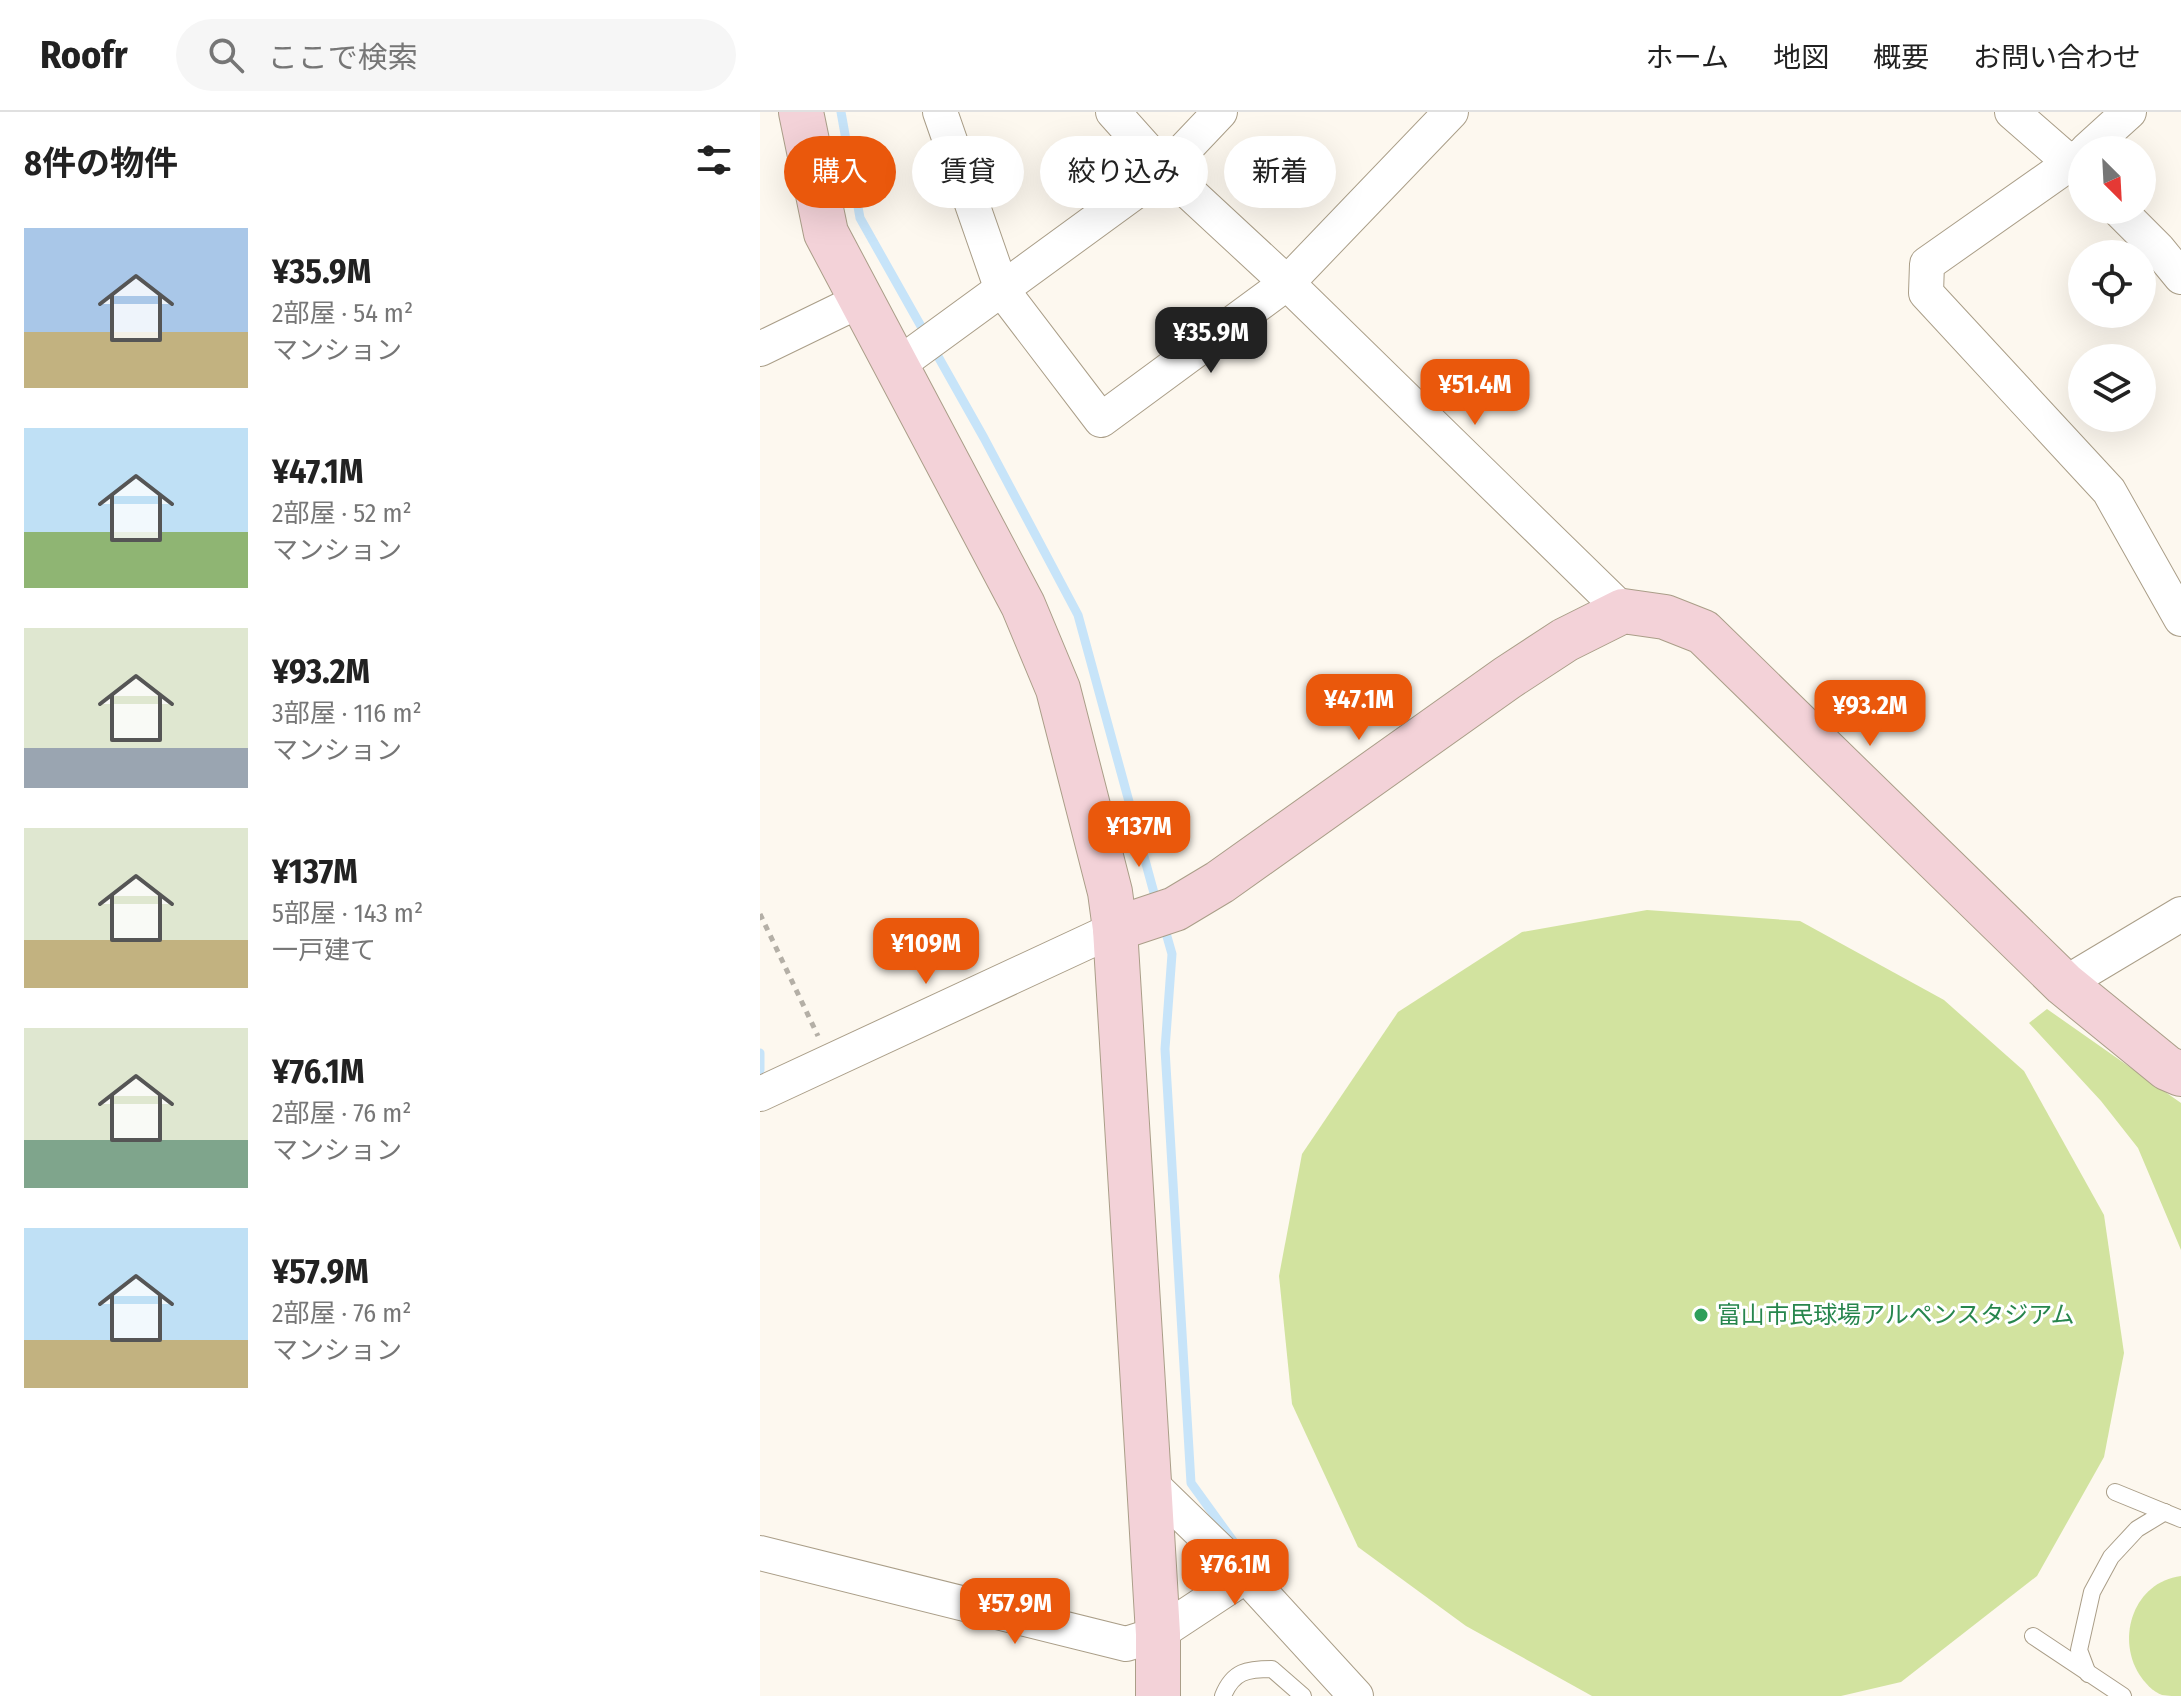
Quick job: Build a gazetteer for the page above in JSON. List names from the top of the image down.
{
  "places": ["富山市民球場アルペンスタジアム"],
  "north": "bottom right",
  "page": {
    "header": "Roofr",
    "search": "ここで検索",
    "nav": [
      "ホーム",
      "地図",
      "概要",
      "お問い合わせ"
    ],
    "heading": "8件の物件",
    "chip": [
      "購入",
      "賃貸",
      "絞り込み",
      "新着"
    ],
    "list": [
      {
        "name": "¥35.9M",
        "note": "2部屋 · 54 m² · マンション"
      },
      {
        "name": "¥47.1M",
        "note": "2部屋 · 52 m² · マンション"
      },
      {
        "name": "¥93.2M",
        "note": "3部屋 · 116 m² · マンション"
      },
      {
        "name": "¥137M",
        "note": "5部屋 · 143 m² · 一戸建て"
      },
      {
        "name": "¥76.1M",
        "note": "2部屋 · 76 m² · マンション"
      },
      {
        "name": "¥57.9M",
        "note": "2部屋 · 76 m² · マンション"
      }
    ],
    "price": [
      "¥35.9M",
      "¥51.4M",
      "¥47.1M",
      "¥93.2M",
      "¥137M",
      "¥109M",
      "¥76.1M",
      "¥57.9M"
    ]
  }
}
